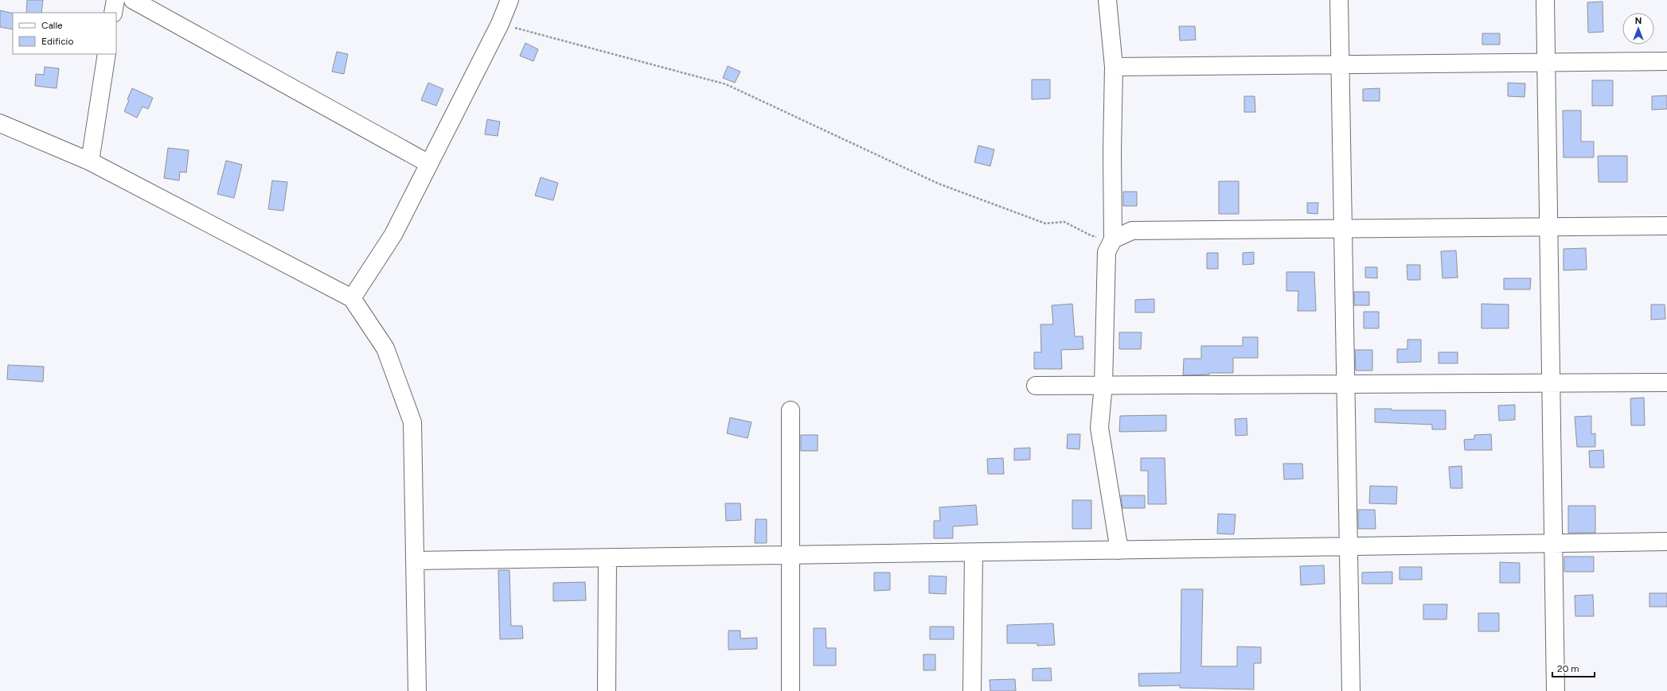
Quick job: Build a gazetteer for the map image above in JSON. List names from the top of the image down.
{
  "legend": ["Calle", "Edificio"],
  "scale_bar": "20 m",
  "north": "top"
}
